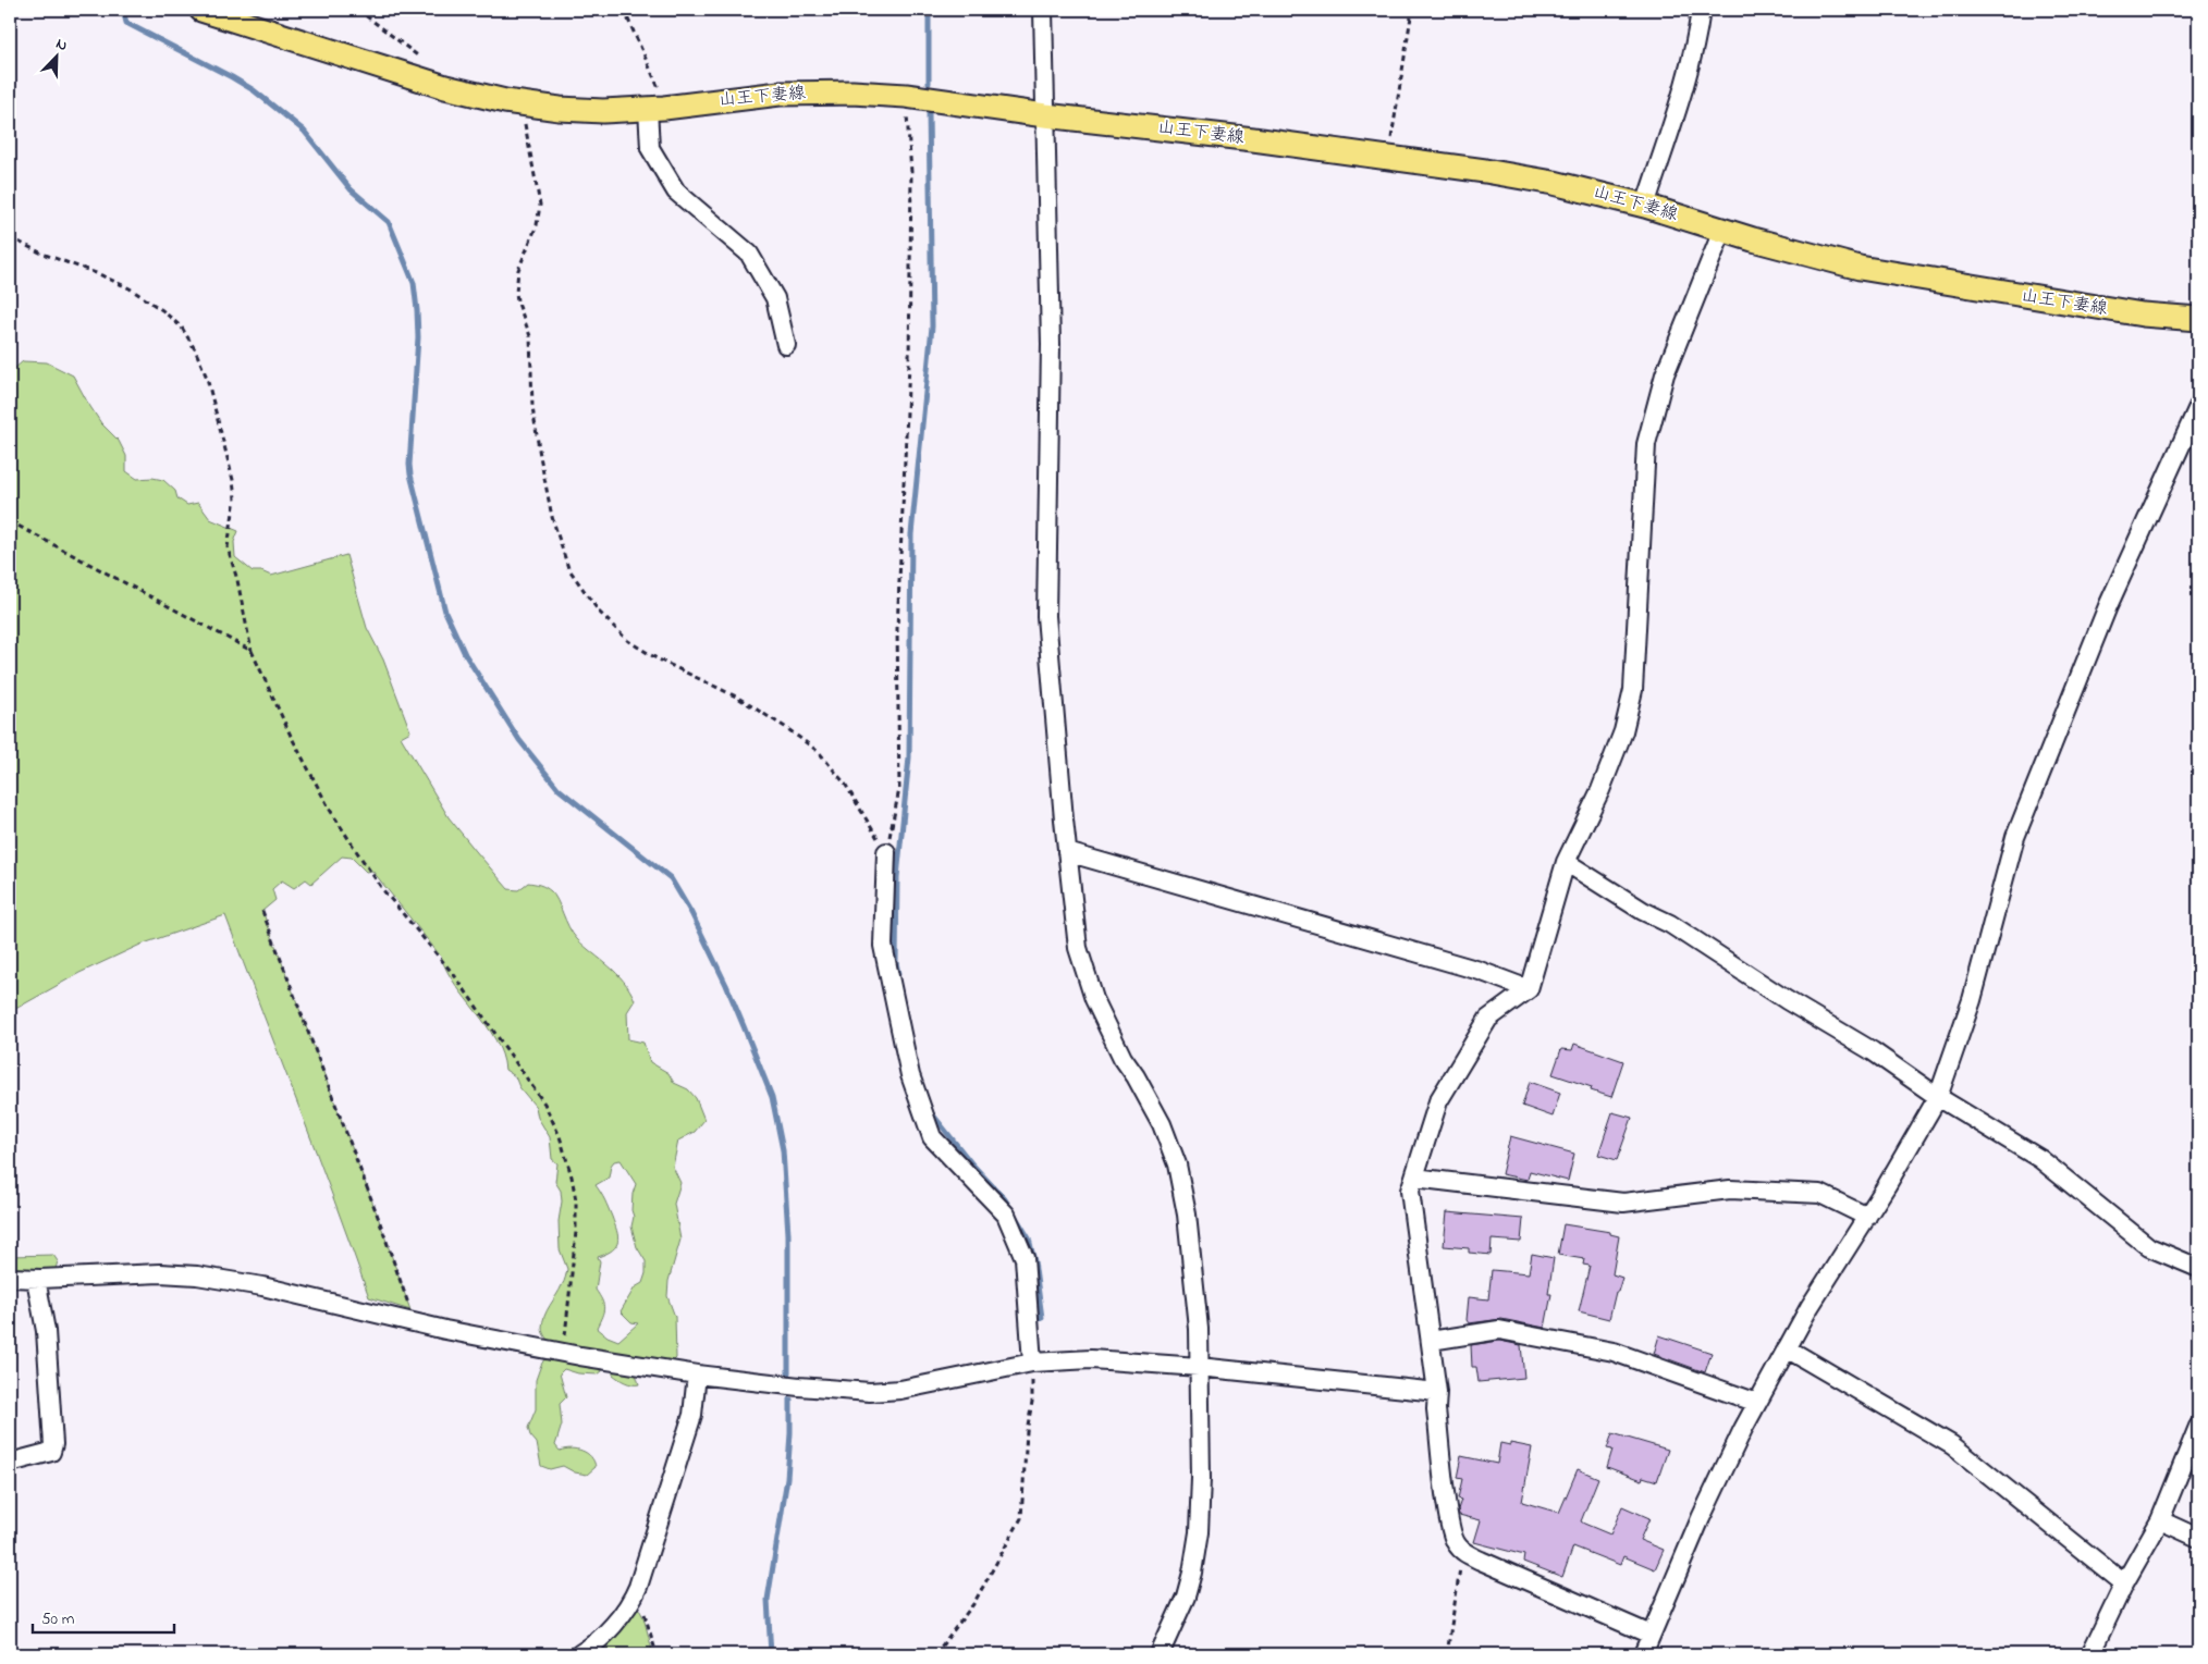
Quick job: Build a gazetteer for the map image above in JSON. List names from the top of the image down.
{
  "streets": {
    "main road": ["山王下妻線"]
  },
  "scale_bar": "50 m",
  "north": "top right"
}
